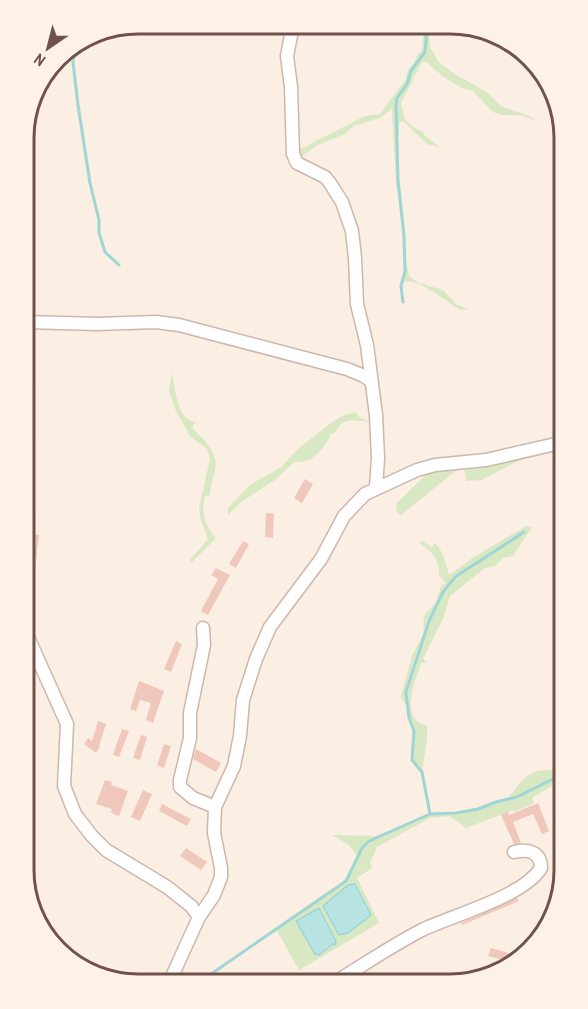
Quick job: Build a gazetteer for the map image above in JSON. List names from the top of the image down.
{
  "north": "bottom left"
}
